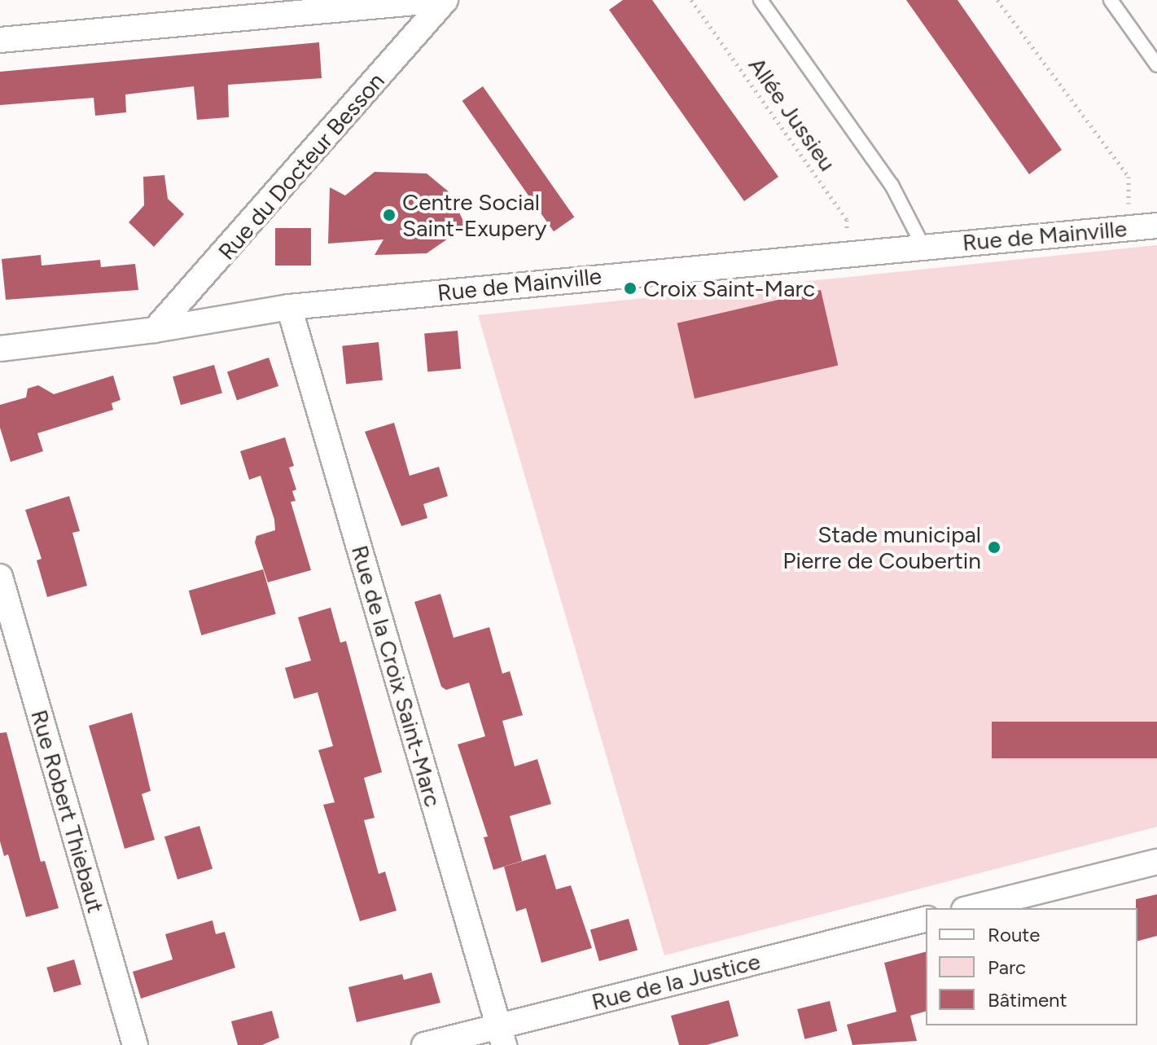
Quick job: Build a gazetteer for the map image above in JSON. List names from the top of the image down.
{
  "streets": {
    "street": [
      "Rue du Docteur Besson",
      "Rue de Mainville",
      "Rue de la Croix Saint-Marc",
      "Rue Robert Thiebaut",
      "Rue de la Justice"
    ],
    "path": ["Allée Jussieu"]
  },
  "crossings": [
    ["Allée Jussieu", "Rue de Mainville"],
    ["Rue du Docteur Besson", "Rue de Mainville"],
    ["Rue de Mainville", "Rue de la Croix Saint-Marc"],
    ["Rue de la Croix Saint-Marc", "Rue de la Justice"]
  ],
  "places": ["Centre Social Saint-Exupery", "Croix Saint-Marc", "Stade municipal Pierre de Coubertin"],
  "legend": ["Route", "Parc", "Bâtiment"]
}
